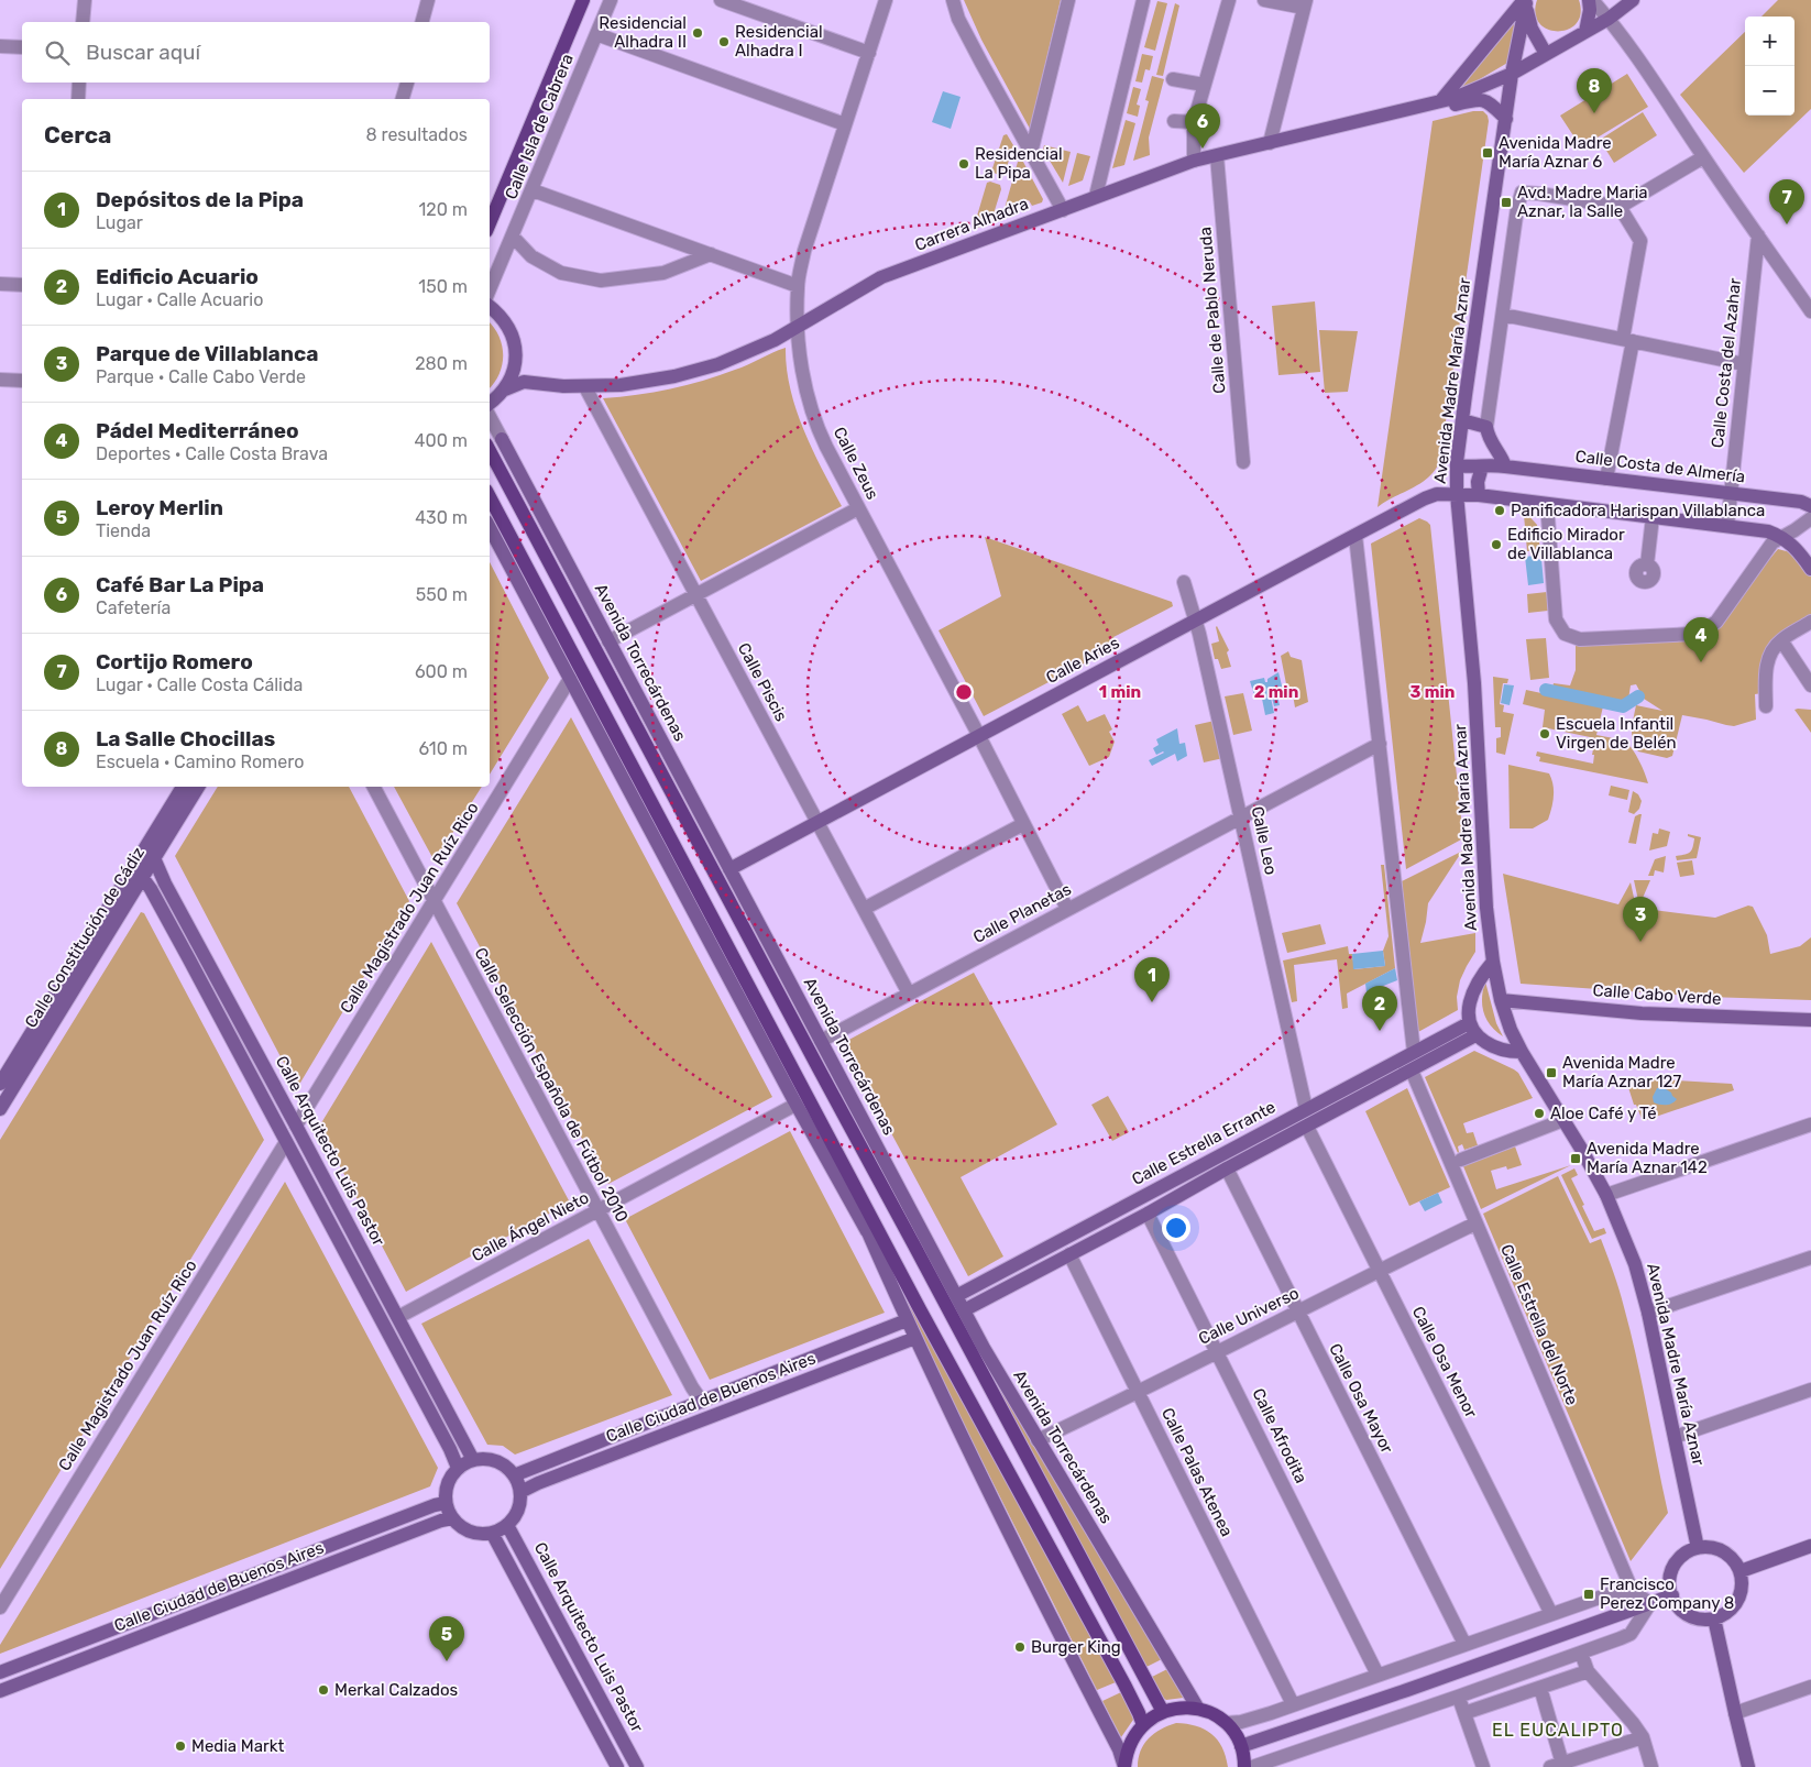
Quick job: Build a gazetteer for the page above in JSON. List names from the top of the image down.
{
  "streets": {
    "main road": ["Calle Isla de Cabrera", "Avenida Torrecárdenas"],
    "street": [
      "Carrera Alhadra",
      "Calle de Pablo Neruda",
      "Calle Costa del Azahar",
      "Avenida Madre María Aznar",
      "Calle Zeus",
      "Calle Costa de Almería",
      "Calle Aries",
      "Calle Piscis",
      "Calle Leo",
      "Calle Magistrado Juan Ruíz Rico",
      "Calle Planetas",
      "Calle Constitución de Cádiz",
      "Calle Cabo Verde",
      "Calle Selección Española de Fútbol 2010",
      "Calle Estrella Errante",
      "Calle Arquitecto Luis Pastor",
      "Calle Ángel Nieto",
      "Calle Universo",
      "Calle Estrella del Norte",
      "Calle Osa Menor",
      "Calle Ciudad de Buenos Aires",
      "Calle Osa Mayor",
      "Calle Afrodita",
      "Calle Palas Atenea"
    ]
  },
  "crossings": [
    ["Carrera Alhadra", "Calle de Pablo Neruda"],
    ["Carrera Alhadra", "Avenida Madre María Aznar"],
    ["Carrera Alhadra", "Calle Zeus"],
    ["Carrera Alhadra", "Calle Piscis"],
    ["Calle Costa del Azahar", "Calle Costa de Almería"],
    ["Avenida Madre María Aznar", "Calle Costa de Almería"],
    ["Avenida Madre María Aznar", "Calle Aries"],
    ["Avenida Madre María Aznar", "Calle Cabo Verde"],
    ["Calle Zeus", "Calle Aries"],
    ["Calle Zeus", "Calle Planetas"],
    ["Calle Aries", "Avenida Torrecárdenas"],
    ["Calle Aries", "Calle Piscis"],
    ["Calle Aries", "Calle Leo"],
    ["Avenida Torrecárdenas", "Calle Planetas"],
    ["Avenida Torrecárdenas", "Calle Estrella Errante"],
    ["Avenida Torrecárdenas", "Calle Universo"],
    ["Calle Piscis", "Calle Planetas"],
    ["Calle Leo", "Calle Planetas"],
    ["Calle Leo", "Calle Estrella Errante"],
    ["Calle Magistrado Juan Ruíz Rico", "Calle Selección Española de Fútbol 2010"],
    ["Calle Magistrado Juan Ruíz Rico", "Calle Arquitecto Luis Pastor"],
    ["Calle Constitución de Cádiz", "Calle Arquitecto Luis Pastor"],
    ["Calle Selección Española de Fútbol 2010", "Calle Ángel Nieto"],
    ["Calle Selección Española de Fútbol 2010", "Calle Ciudad de Buenos Aires"],
    ["Calle Estrella Errante", "Calle Estrella del Norte"],
    ["Calle Estrella Errante", "Calle Osa Menor"],
    ["Calle Estrella Errante", "Calle Osa Mayor"],
    ["Calle Estrella Errante", "Calle Afrodita"],
    ["Calle Estrella Errante", "Calle Palas Atenea"],
    ["Calle Arquitecto Luis Pastor", "Calle Ángel Nieto"],
    ["Calle Arquitecto Luis Pastor", "Calle Ciudad de Buenos Aires"],
    ["Calle Universo", "Calle Estrella del Norte"],
    ["Calle Universo", "Calle Osa Menor"],
    ["Calle Universo", "Calle Osa Mayor"],
    ["Calle Universo", "Calle Afrodita"],
    ["Calle Universo", "Calle Palas Atenea"]
  ],
  "districts": ["EL EUCALIPTO"],
  "places": {
    "other": [
      "Residencial Alhadra II",
      "Residencial Alhadra I",
      "Residencial La Pipa",
      "Panificadora Harispan Villablanca",
      "Edificio Mirador de Villablanca",
      "Escuela Infantil Virgen de Belén",
      "Aloe Café y Té",
      "Burger King",
      "Merkal Calzados",
      "Media Markt"
    ],
    "transit": [
      "Avenida Madre María Aznar 6",
      "Avd. Madre Maria Aznar, la Salle",
      "Avenida Madre María Aznar 127",
      "Avenida Madre María Aznar 142",
      "Francisco Perez Company 8"
    ]
  },
  "page": {
    "map_buttons": ["+", "−"],
    "search": "Buscar aquí",
    "pins": [
      "8",
      "6",
      "7",
      "4",
      "3",
      "1",
      "2",
      "5"
    ],
    "heading": ["Cerca", "8 resultados"],
    "list": [
      {
        "mark": "1",
        "name": "Depósitos de la Pipa",
        "note": "Lugar",
        "value": "120 m"
      },
      {
        "mark": "2",
        "name": "Edificio Acuario",
        "note": "Lugar · Calle Acuario",
        "value": "150 m"
      },
      {
        "mark": "3",
        "name": "Parque de Villablanca",
        "note": "Parque · Calle Cabo Verde",
        "value": "280 m"
      },
      {
        "mark": "4",
        "name": "Pádel Mediterráneo",
        "note": "Deportes · Calle Costa Brava",
        "value": "400 m"
      },
      {
        "mark": "5",
        "name": "Leroy Merlin",
        "note": "Tienda",
        "value": "430 m"
      },
      {
        "mark": "6",
        "name": "Café Bar La Pipa",
        "note": "Cafetería",
        "value": "550 m"
      },
      {
        "mark": "7",
        "name": "Cortijo Romero",
        "note": "Lugar · Calle Costa Cálida",
        "value": "600 m"
      },
      {
        "mark": "8",
        "name": "La Salle Chocillas",
        "note": "Escuela · Camino Romero",
        "value": "610 m"
      }
    ]
  },
  "rings": ["1 min", "2 min", "3 min"]
}
